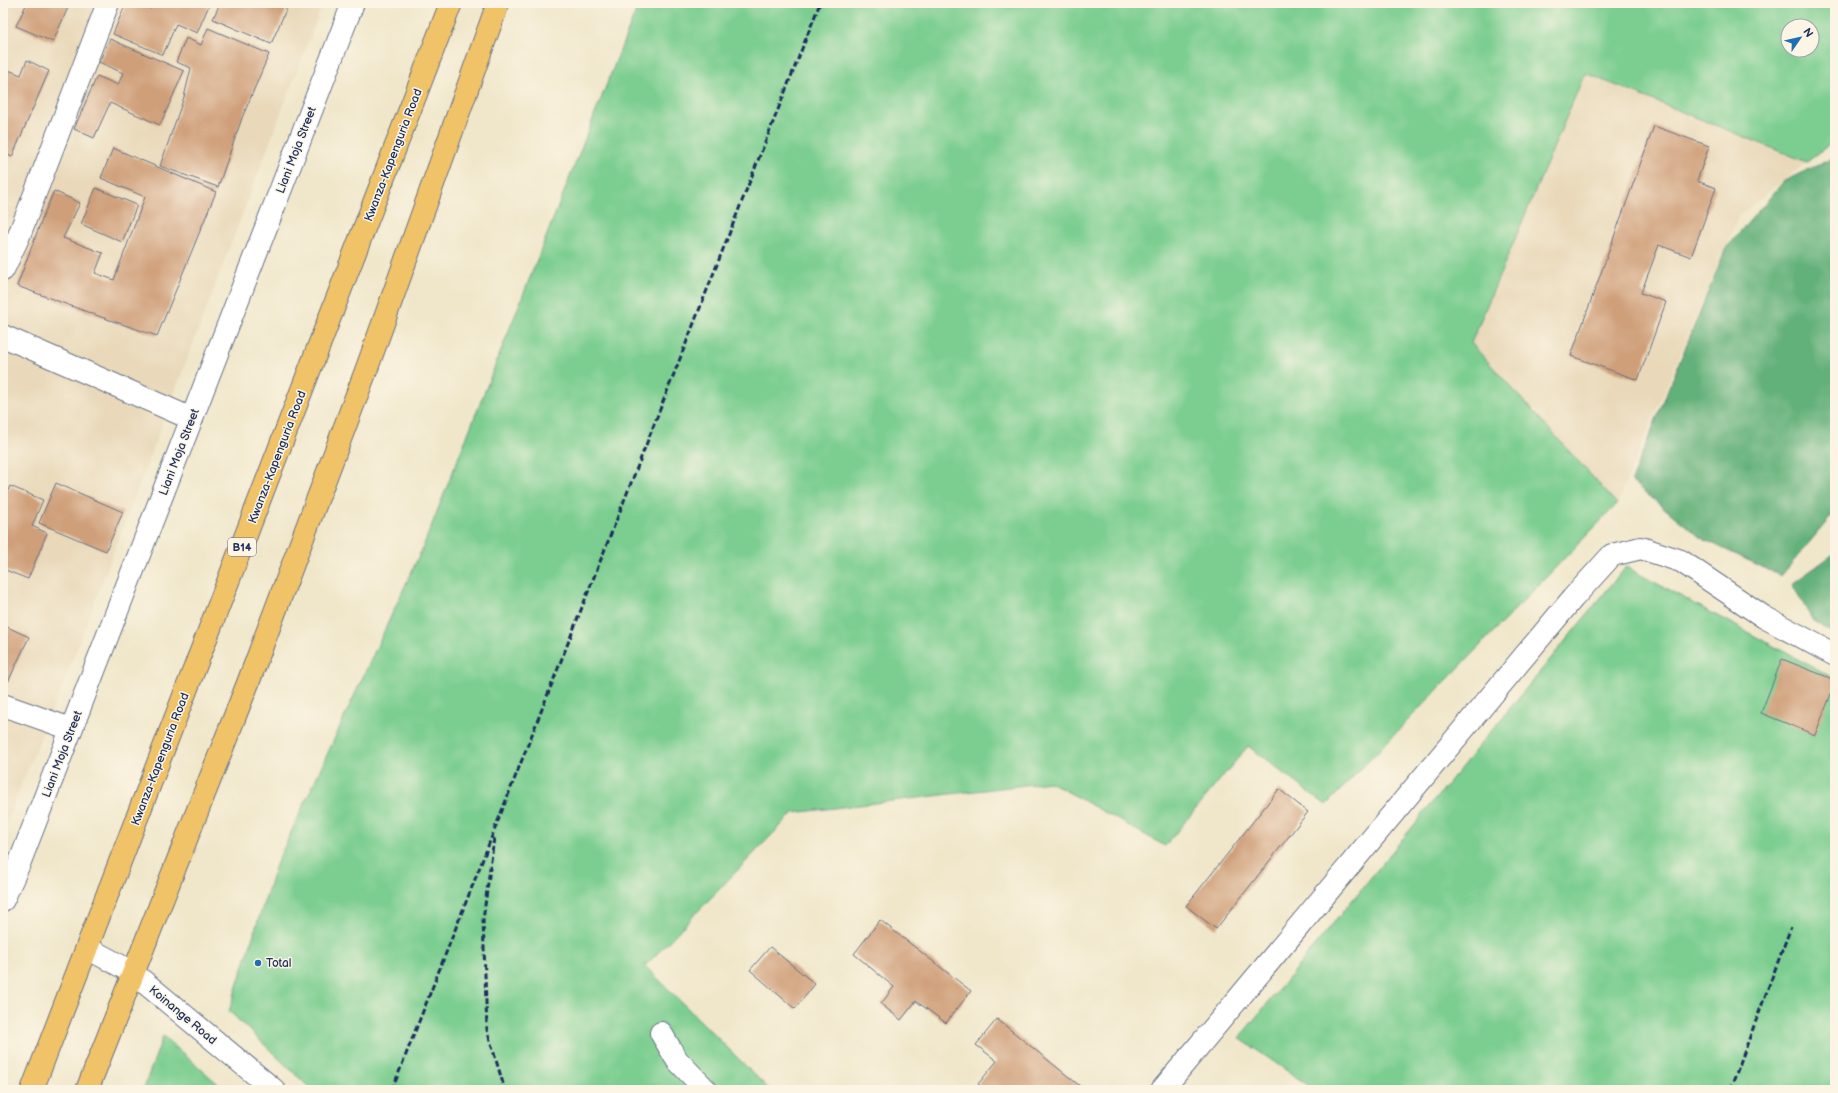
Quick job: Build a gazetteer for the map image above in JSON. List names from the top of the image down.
{
  "streets": {
    "highway": ["Kwanza-Kapenguria Road", "B14"],
    "street": ["Liani Moja Street", "Koinange Road"]
  },
  "crossings": [
    ["Kwanza-Kapenguria Road", "Koinange Road"]
  ],
  "places": ["Total"],
  "north": "top right"
}
